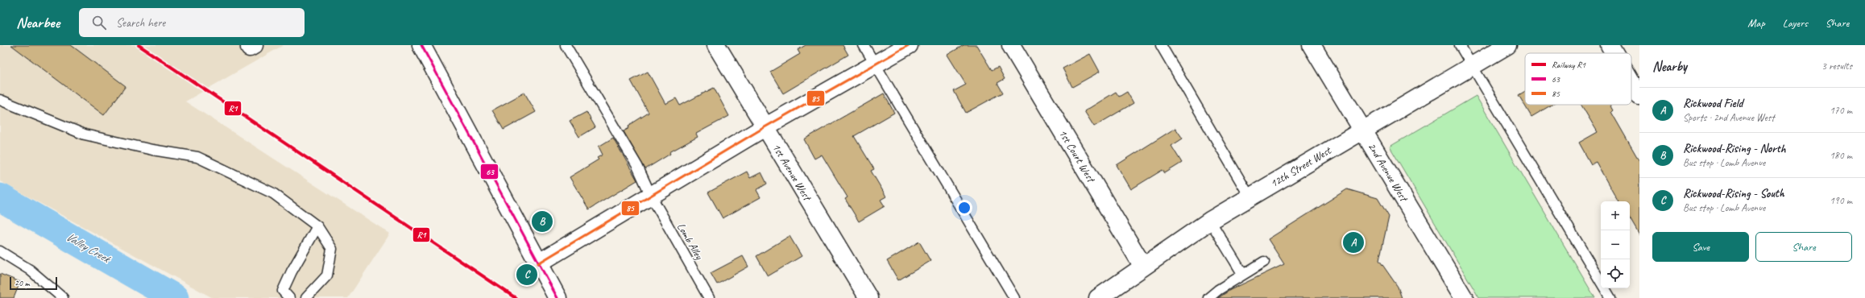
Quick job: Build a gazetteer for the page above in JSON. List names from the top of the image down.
{
  "streets": {
    "street": [
      "1st Court West",
      "12th Street West",
      "1st Avenue West",
      "2nd Avenue West"
    ],
    "lane": ["Lomb Alley"]
  },
  "crossings": [
    ["1st Court West", "12th Street West"],
    ["12th Street West", "2nd Avenue West"]
  ],
  "water": ["Valley Creek"],
  "lines": ["rail line R1", "transit line 63", "transit line 85"],
  "legend": ["Railway R1", "63", "85"],
  "scale_bar": "20 m",
  "page": {
    "header": "Nearbee",
    "search": "Search here",
    "nav": ["Map", "Layers", "Share"],
    "heading": ["Nearby", "3 results"],
    "list": [
      {
        "mark": "A",
        "name": "Rickwood Field",
        "note": "Sports · 2nd Avenue West",
        "value": "170 m"
      },
      {
        "mark": "B",
        "name": "Rickwood-Rising - North",
        "note": "Bus stop · Lomb Avenue",
        "value": "180 m"
      },
      {
        "mark": "C",
        "name": "Rickwood-Rising - South",
        "note": "Bus stop · Lomb Avenue",
        "value": "190 m"
      }
    ],
    "map_buttons": ["+", "−"],
    "pins": ["B", "A", "C"],
    "buttons": ["Save", "Share"],
    "scale": "20 m"
  }
}
